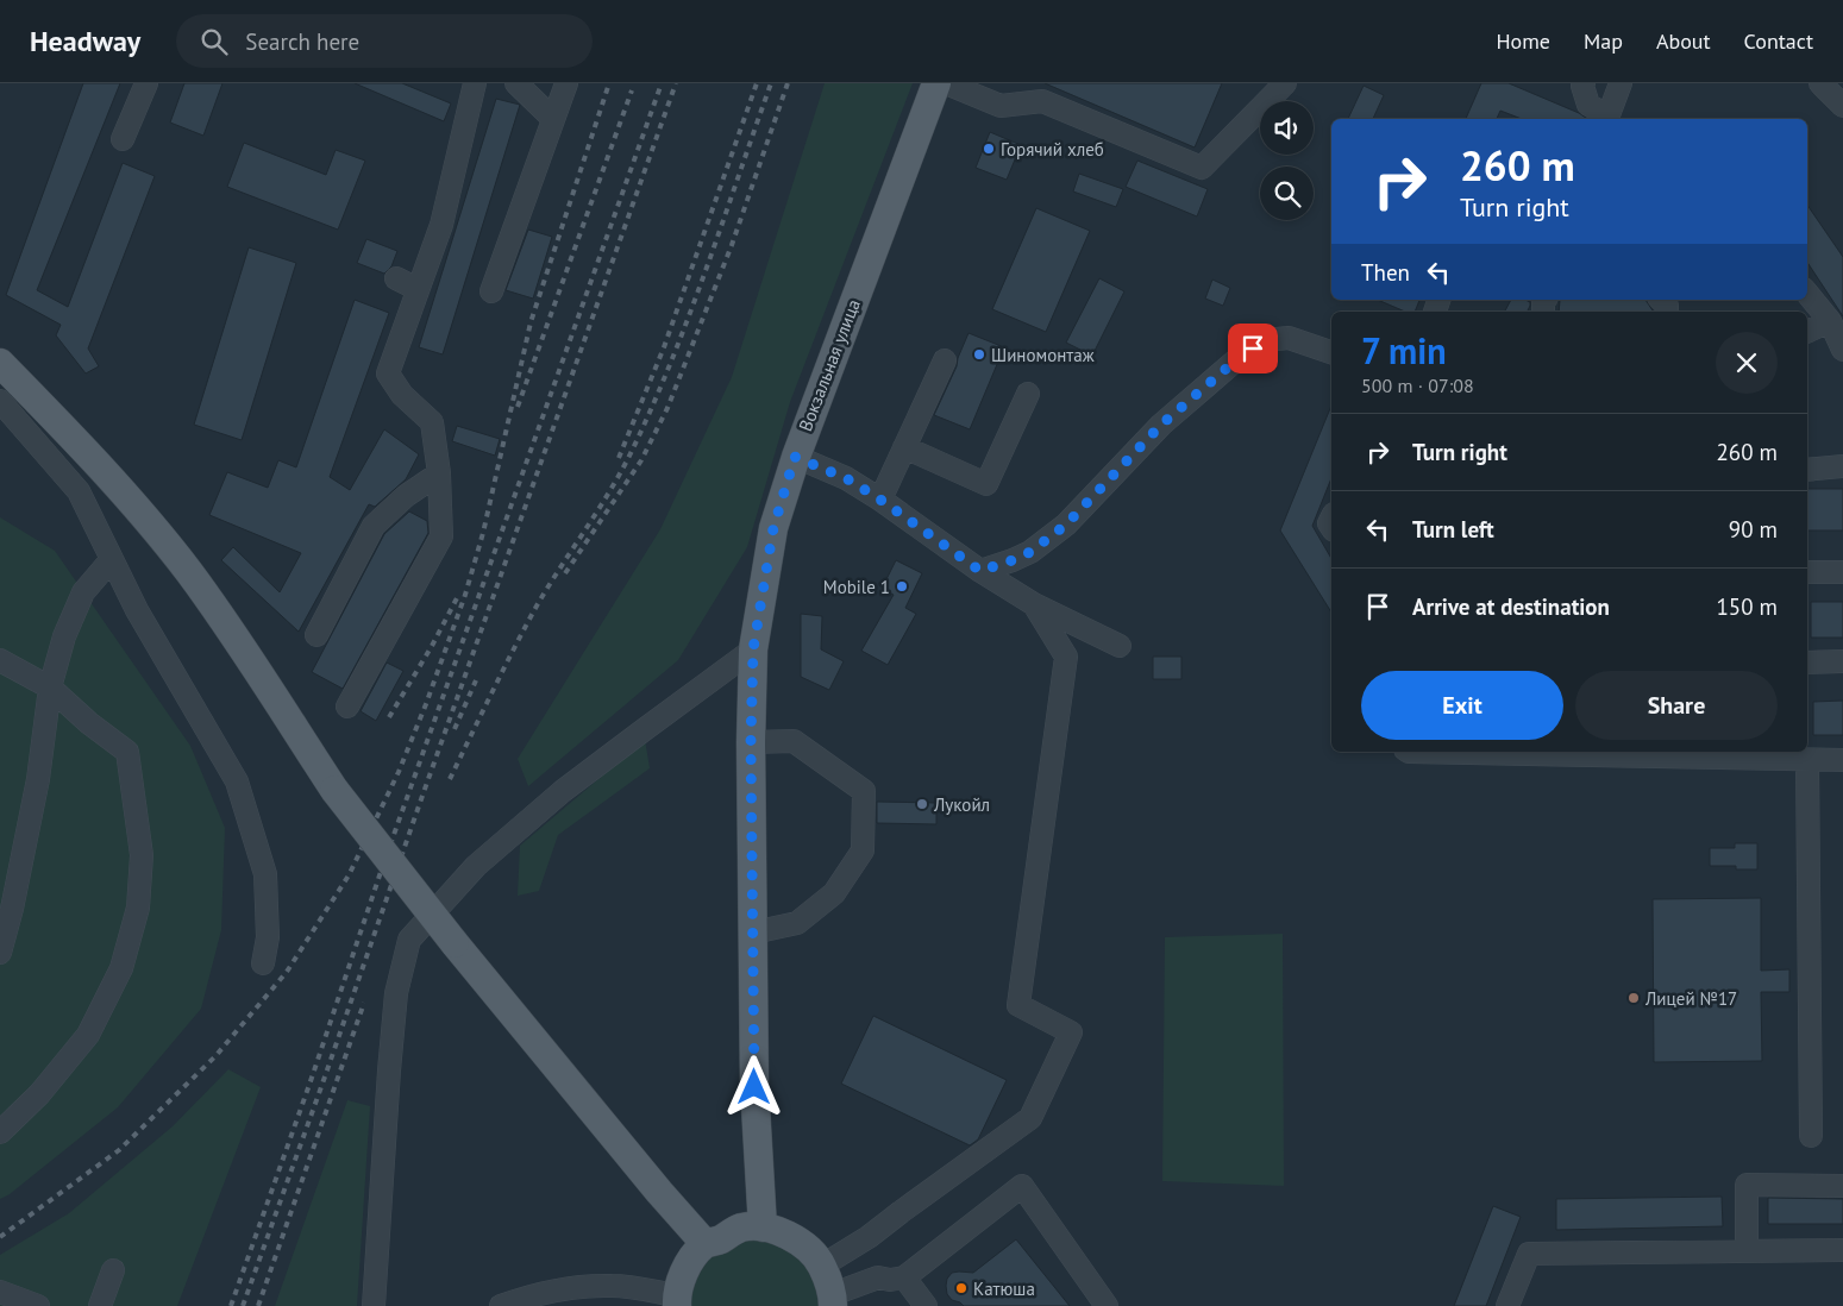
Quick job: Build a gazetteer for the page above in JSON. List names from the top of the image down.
{
  "streets": {
    "main road": ["Вокзальная улица"]
  },
  "places": [
    "Горячий хлеб",
    "Шиномонтаж",
    "Mobile 1",
    "Лукойл",
    "Лицей №17",
    "Катюша"
  ],
  "page": {
    "header": "Headway",
    "search": "Search here",
    "nav": [
      "Home",
      "Map",
      "About",
      "Contact"
    ],
    "turn": ["260 m", "Turn right"],
    "then": "Then",
    "heading": ["7 min", "500 m · 07:08"],
    "list": [
      {
        "name": "Turn right",
        "value": "260 m"
      },
      {
        "name": "Turn left",
        "value": "90 m"
      },
      {
        "name": "Arrive at destination",
        "value": "150 m"
      }
    ],
    "buttons": ["Exit", "Share"]
  }
}
